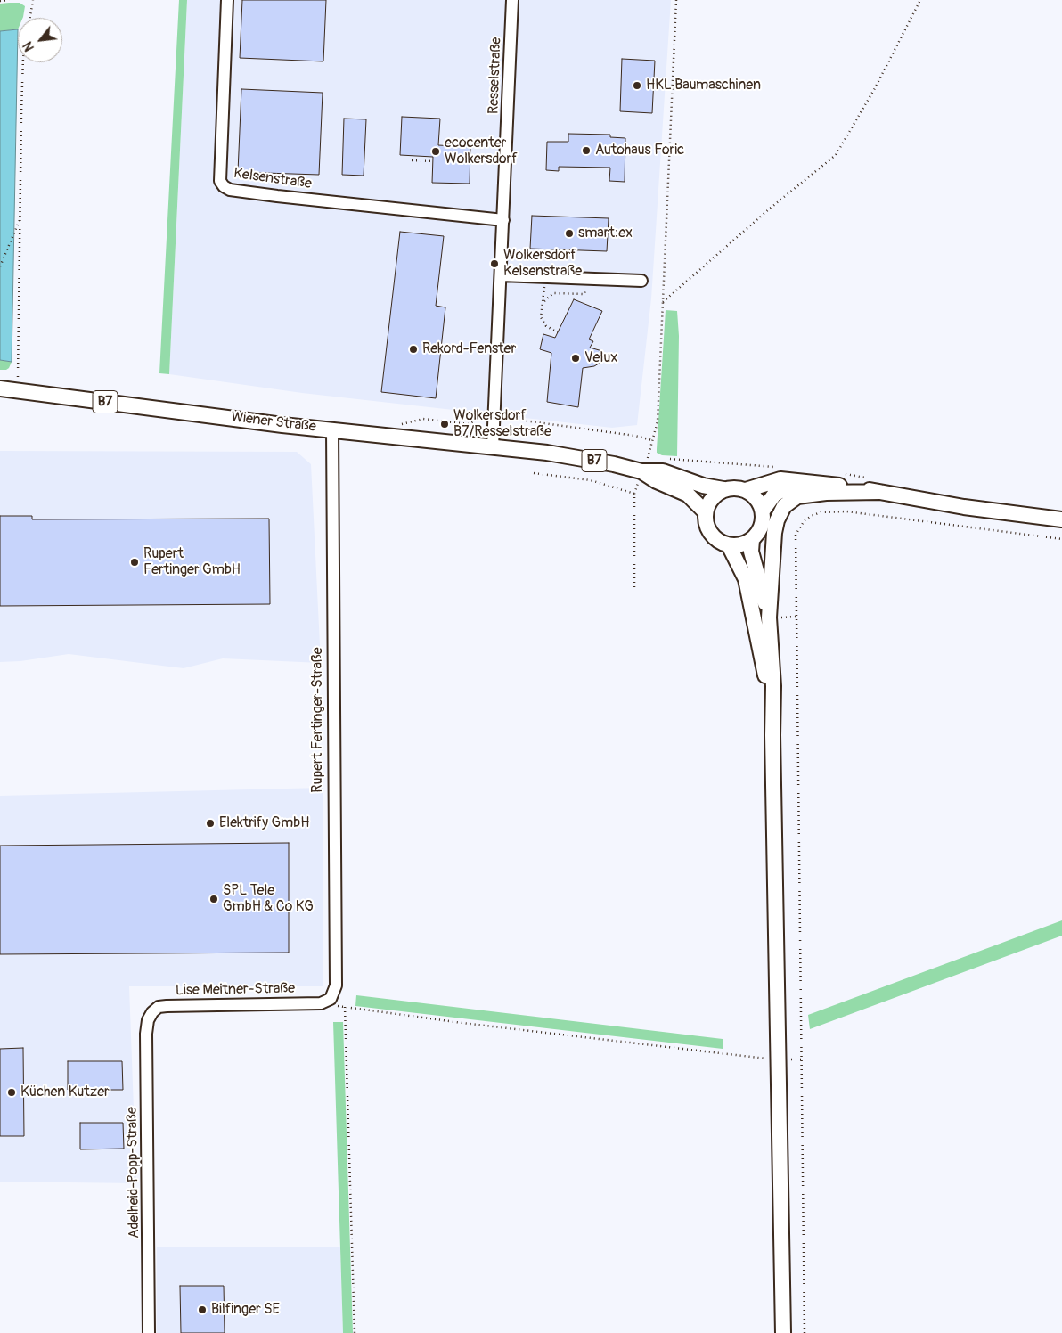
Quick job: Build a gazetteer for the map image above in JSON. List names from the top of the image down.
{
  "streets": {
    "main road": ["B7", "Wiener Straße"],
    "street": [
      "Resselstraße",
      "Kelsenstraße",
      "Rupert Fertinger-Straße",
      "Lise Meitner-Straße",
      "Adelheid-Popp-Straße"
    ]
  },
  "crossings": [
    ["Resselstraße", "Kelsenstraße"],
    ["Resselstraße", "Wiener Straße"],
    ["B7", "Wiener Straße"],
    ["Wiener Straße", "Rupert Fertinger-Straße"],
    ["Rupert Fertinger-Straße", "Lise Meitner-Straße"],
    ["Lise Meitner-Straße", "Adelheid-Popp-Straße"]
  ],
  "places": [
    "HKL Baumaschinen",
    "Autohaus Foric",
    "ecocenter Wolkersdorf",
    "smart:ex",
    "Wolkersdorf Kelsenstraße",
    "Rekord-Fenster",
    "Velux",
    "Wolkersdorf B7/Resselstraße",
    "Rupert Fertinger GmbH",
    "Elektrify GmbH",
    "SPL Tele GmbH & Co KG",
    "Küchen Kutzer",
    "Bilfinger SE"
  ],
  "north": "bottom left"
}
